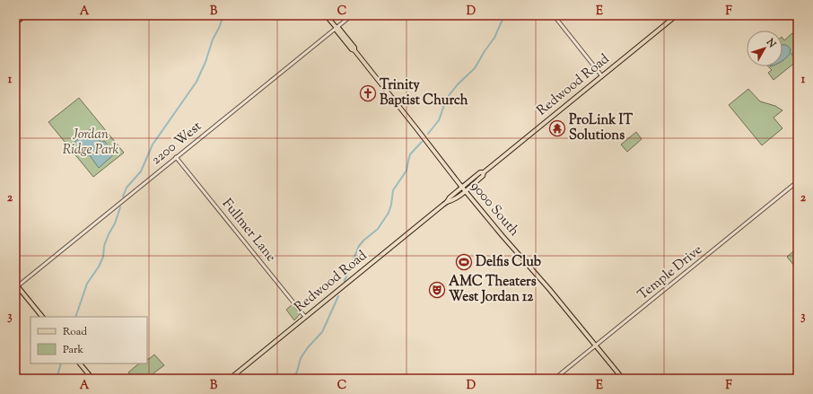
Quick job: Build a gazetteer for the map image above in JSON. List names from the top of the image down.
{
  "streets": {
    "main road": ["Redwood Road", "9000 South"],
    "street": ["2200 West", "Fullmer Lane", "Temple Drive"]
  },
  "crossings": [
    ["Redwood Road", "9000 South"],
    ["Redwood Road", "Fullmer Lane"],
    ["2200 West", "9000 South"],
    ["2200 West", "Fullmer Lane"],
    ["9000 South", "Temple Drive"]
  ],
  "parks": ["Jordan Ridge Park"],
  "places": {
    "church": ["Trinity Baptist Church"],
    "temple": ["ProLink IT Solutions"],
    "sports": ["Delfis Club"],
    "theatre": ["AMC Theaters West Jordan 12"]
  },
  "legend": ["Road", "Park"],
  "north": "top right",
  "grid": {
    "columns": [
      "A",
      "B",
      "C",
      "D",
      "E",
      "F"
    ],
    "rows": ["1", "2", "3"]
  }
}
